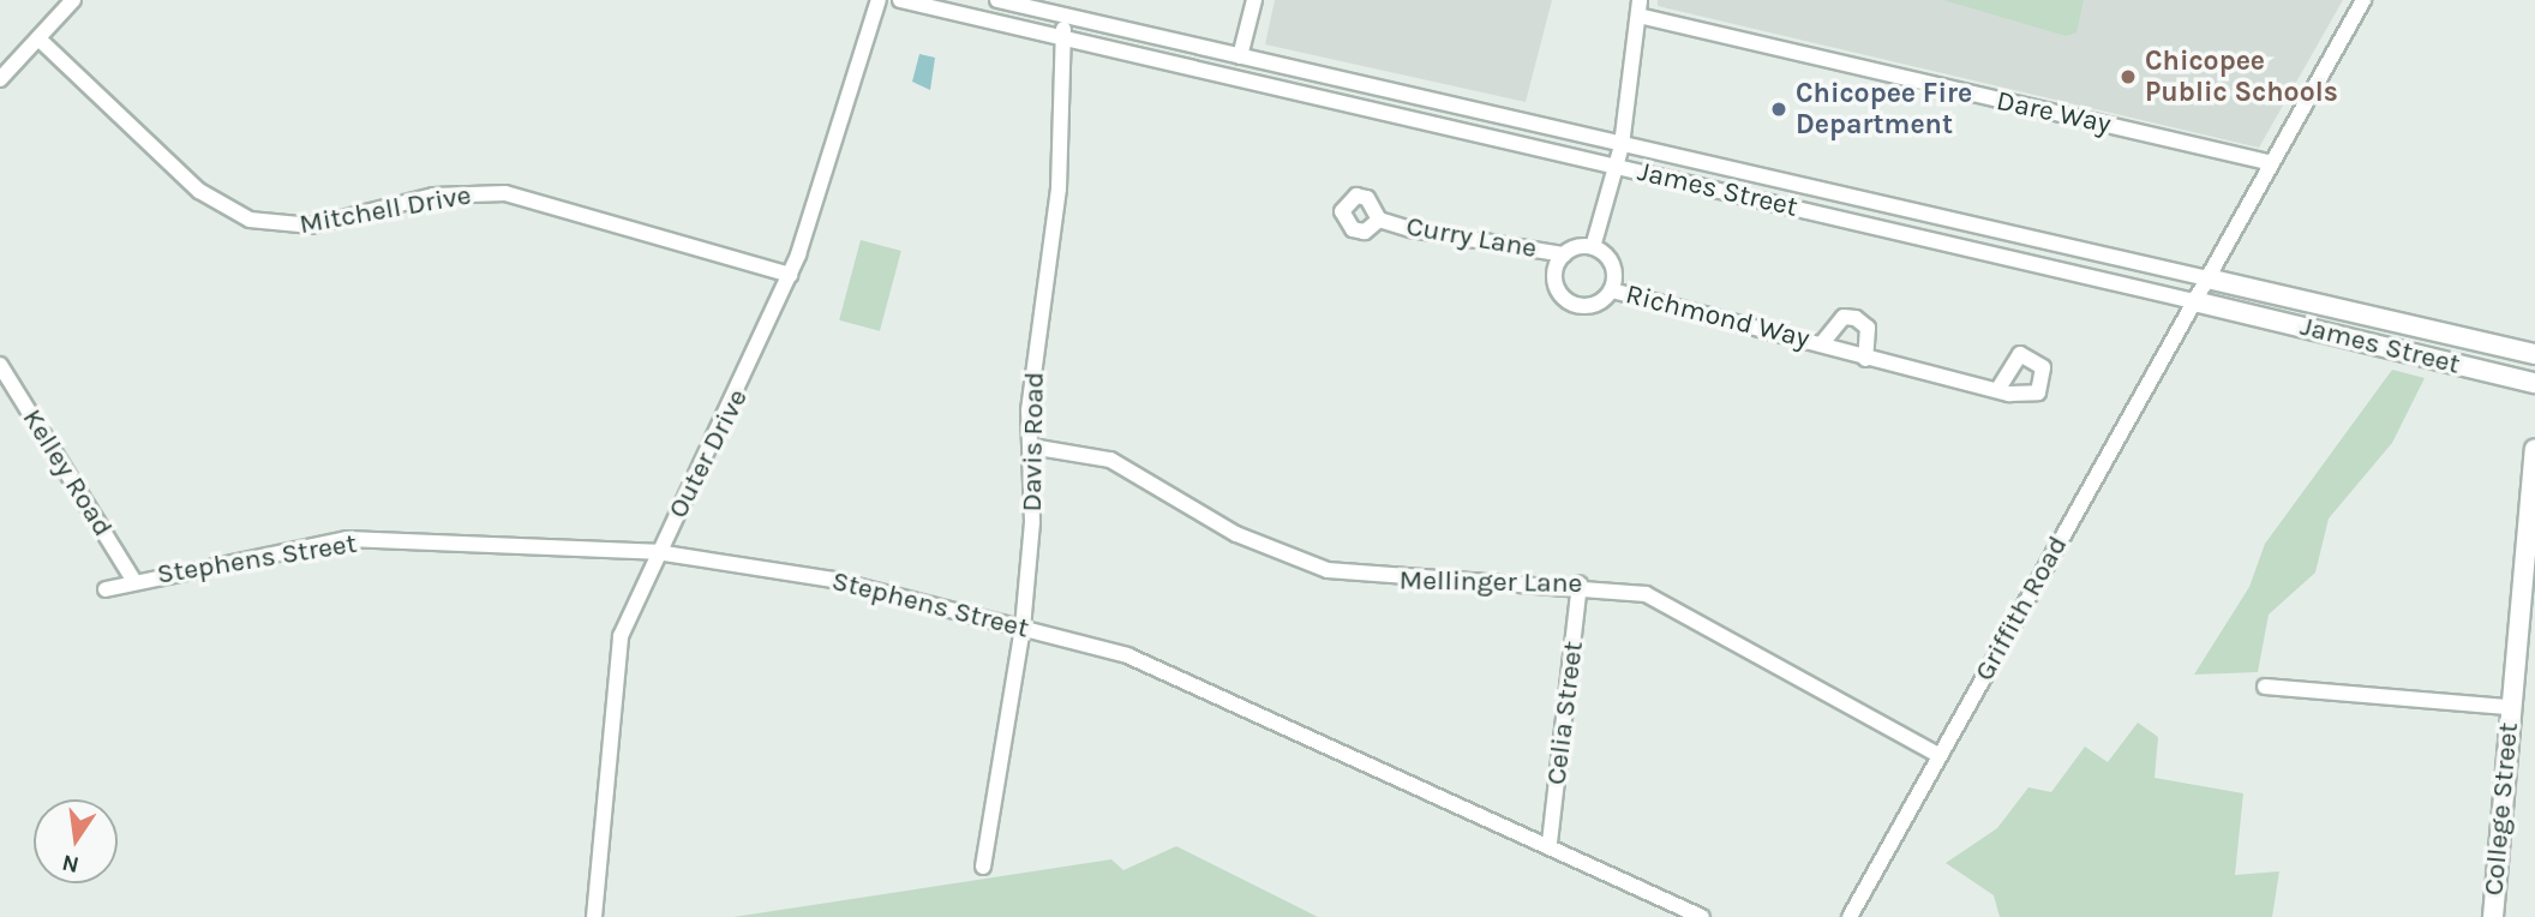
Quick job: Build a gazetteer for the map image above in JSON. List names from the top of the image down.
{
  "streets": {
    "main road": ["James Street", "College Street"],
    "street": [
      "Dare Way",
      "Mitchell Drive",
      "Curry Lane",
      "Richmond Way",
      "Davis Road",
      "Outer Drive",
      "Kelley Road",
      "Stephens Street",
      "Mellinger Lane",
      "Griffith Road",
      "Celia Street"
    ]
  },
  "crossings": [
    ["Dare Way", "Griffith Road"],
    ["James Street", "Davis Road"],
    ["James Street", "Griffith Road"],
    ["Mitchell Drive", "Outer Drive"],
    ["Curry Lane", "Richmond Way"],
    ["Davis Road", "Stephens Street"],
    ["Davis Road", "Mellinger Lane"],
    ["Outer Drive", "Stephens Street"],
    ["Kelley Road", "Stephens Street"],
    ["Stephens Street", "Celia Street"],
    ["Mellinger Lane", "Griffith Road"],
    ["Mellinger Lane", "Celia Street"]
  ],
  "places": ["Chicopee Public Schools", "Chicopee Fire Department"],
  "north": "bottom"
}
